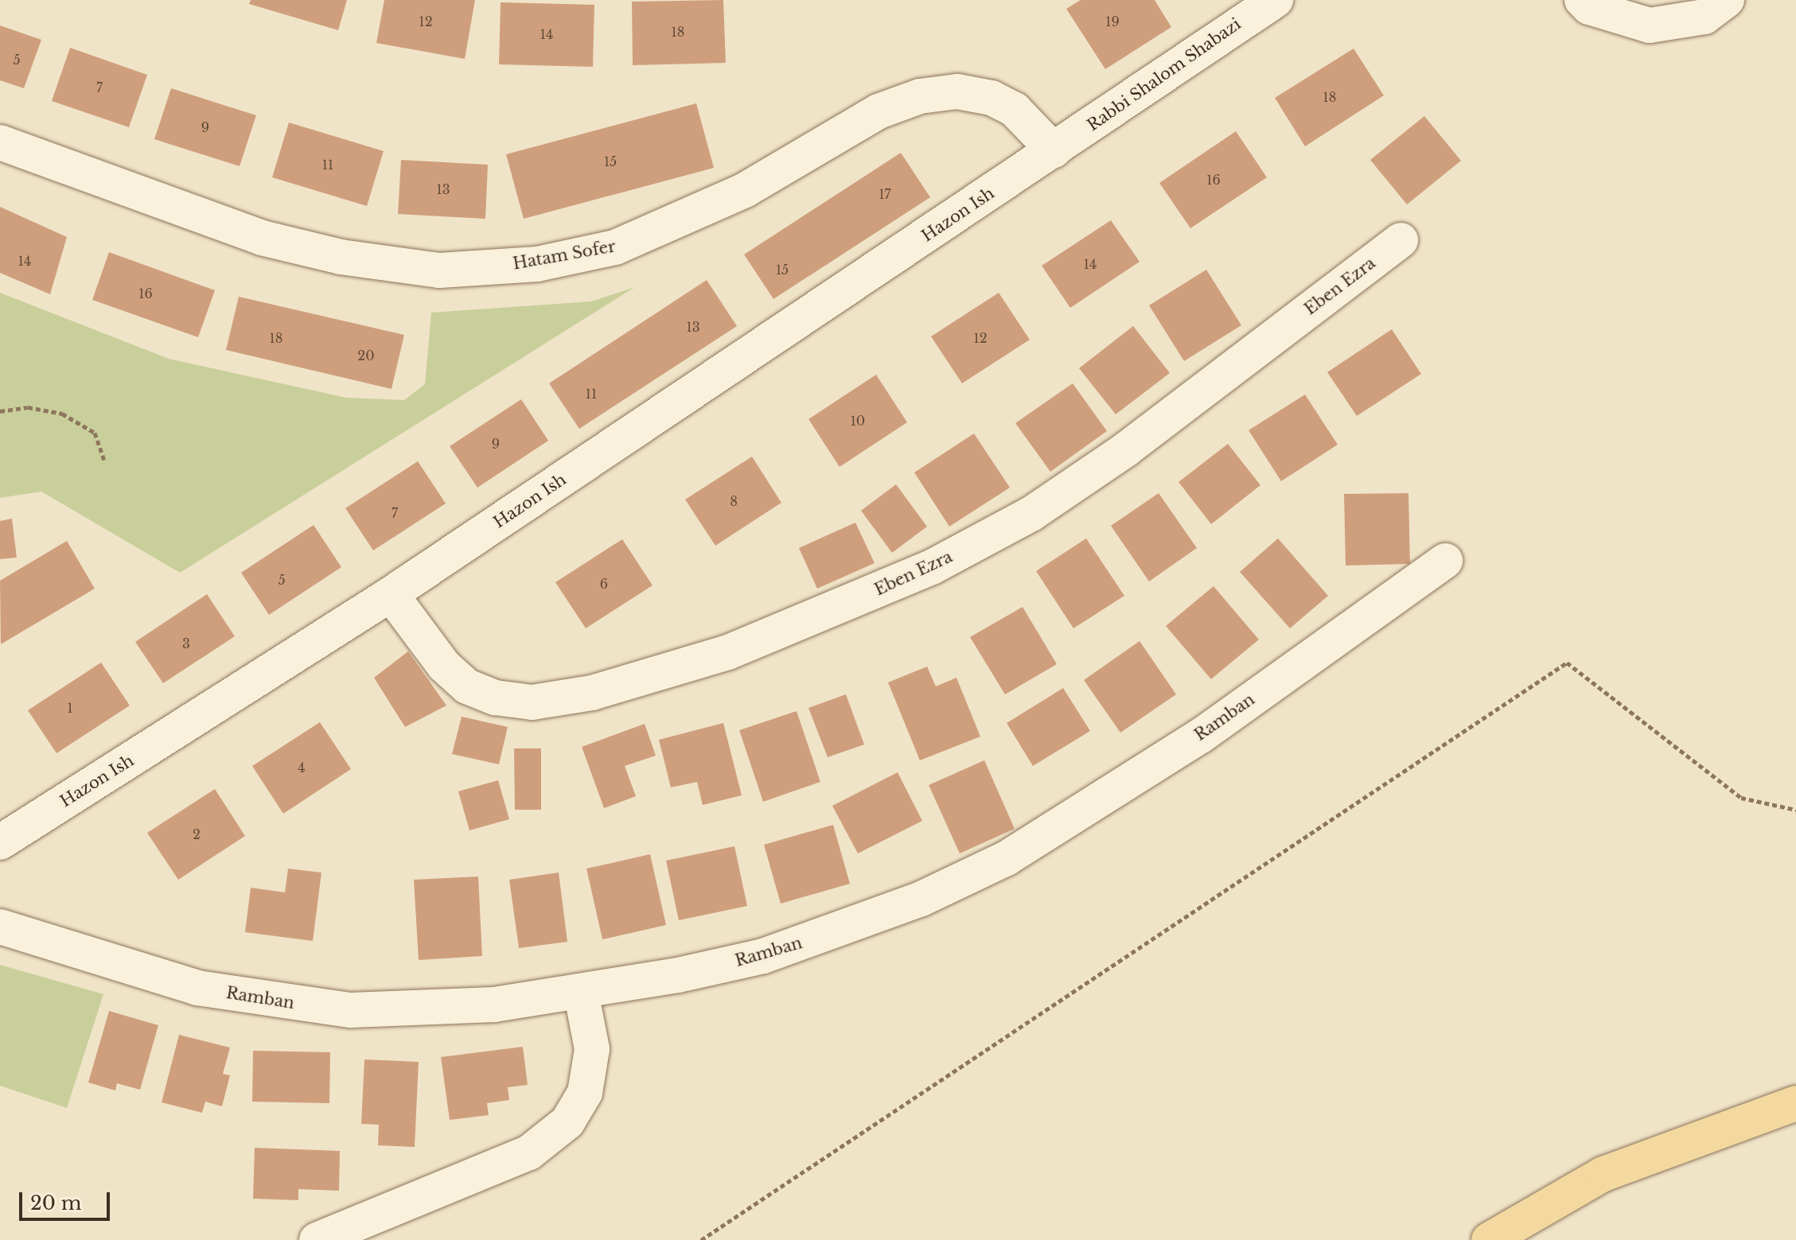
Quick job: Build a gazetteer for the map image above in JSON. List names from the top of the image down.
{
  "streets": {
    "street": [
      "Rabbi Shalom Shabazi",
      "Hazon Ish",
      "Hatam Sofer",
      "Eben Ezra",
      "Ramban"
    ]
  },
  "crossings": [
    ["Rabbi Shalom Shabazi", "Hazon Ish"],
    ["Rabbi Shalom Shabazi", "Hatam Sofer"],
    ["Hazon Ish", "Hatam Sofer"],
    ["Hazon Ish", "Eben Ezra"]
  ],
  "house_numbers": [
    "12",
    "19",
    "18",
    "14",
    "5",
    "7",
    "18",
    "9",
    "15",
    "11",
    "16",
    "13",
    "17",
    "14",
    "14",
    "15",
    "16",
    "13",
    "18",
    "12",
    "20",
    "11",
    "10",
    "9",
    "8",
    "7",
    "5",
    "6",
    "3",
    "1",
    "4",
    "2"
  ],
  "scale_bar": "20 m"
}
